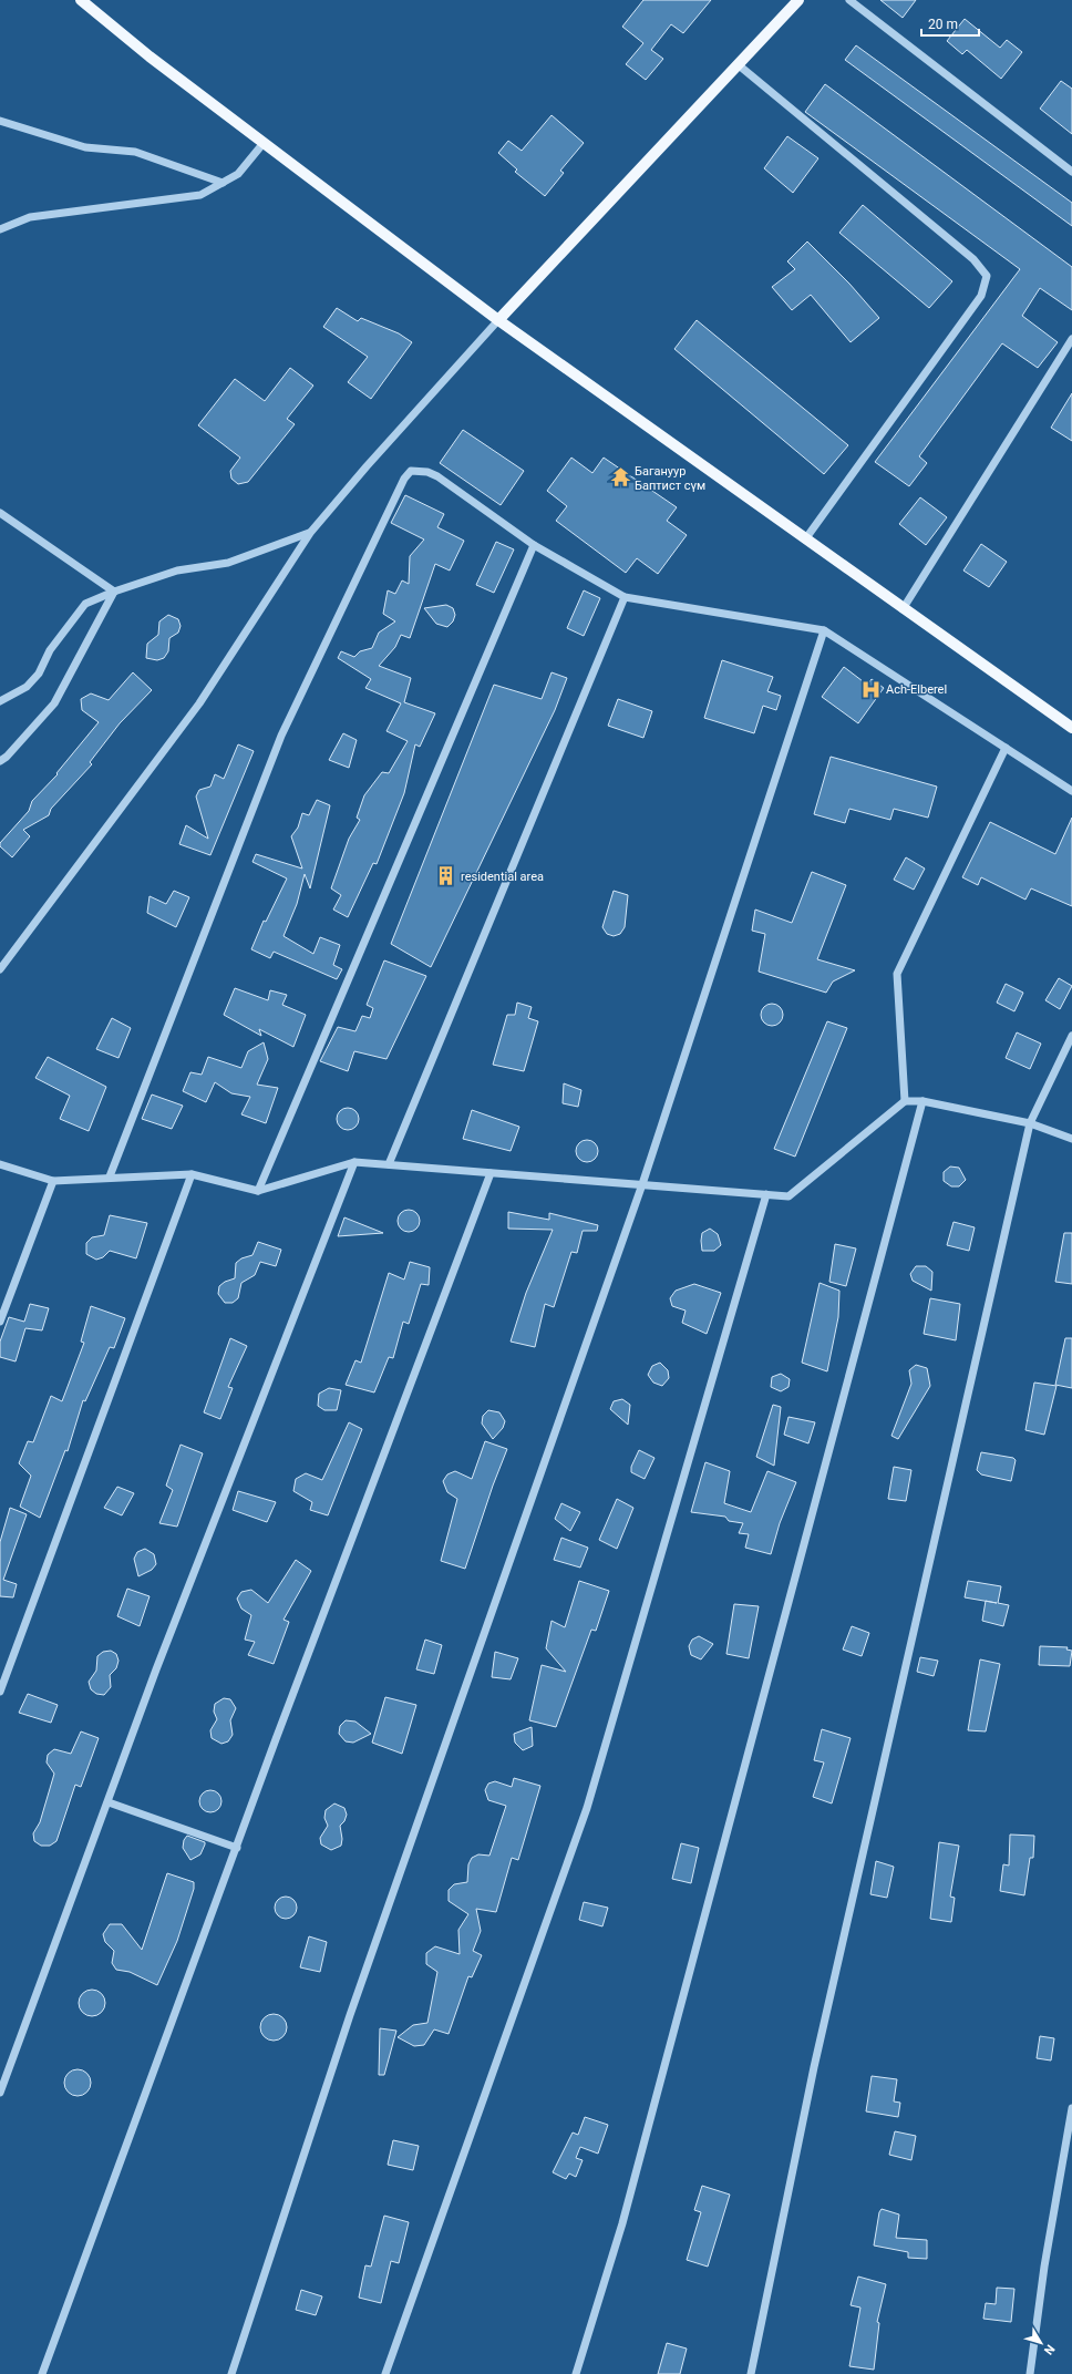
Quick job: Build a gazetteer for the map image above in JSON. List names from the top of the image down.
{
  "places": {
    "temple": ["Багануур Баптист сүм"],
    "hospital": ["Ach-Elberel"],
    "building": ["residential area"]
  },
  "scale_bar": "20 m",
  "north": "bottom right"
}
